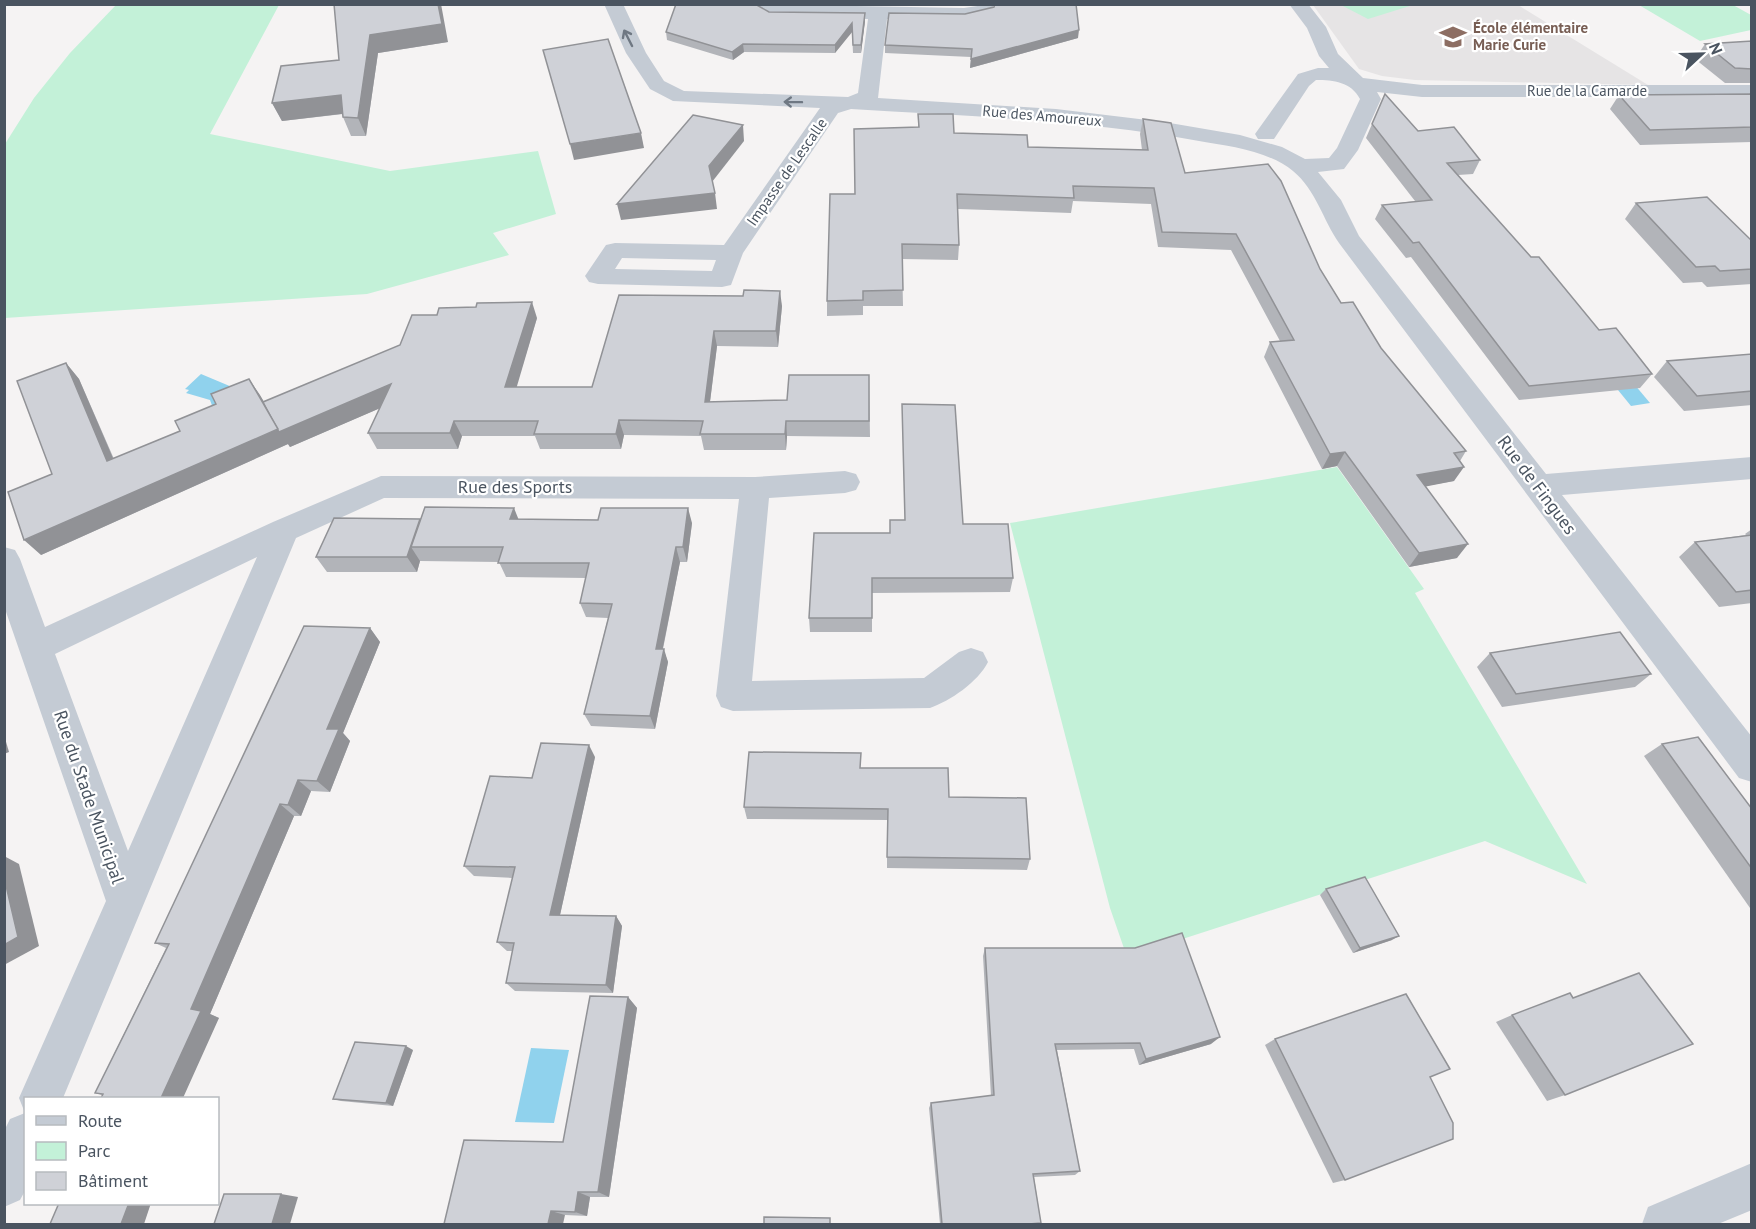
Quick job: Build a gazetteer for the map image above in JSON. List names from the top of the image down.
{
  "streets": {
    "street": [
      "Rue de la Camarde",
      "Rue des Amoureux",
      "Impasse de Lescalle",
      "Rue de Fingues",
      "Rue des Sports",
      "Rue du Stade Municipal"
    ]
  },
  "crossings": [
    ["Rue de la Camarde", "Rue des Amoureux"],
    ["Rue de la Camarde", "Rue de Fingues"],
    ["Rue des Amoureux", "Impasse de Lescalle"],
    ["Rue des Amoureux", "Rue de Fingues"],
    ["Rue des Sports", "Rue du Stade Municipal"]
  ],
  "places": {
    "school or university": ["École élémentaire Marie Curie"]
  },
  "legend": ["Route", "Parc", "Bâtiment"],
  "north": "right"
}
